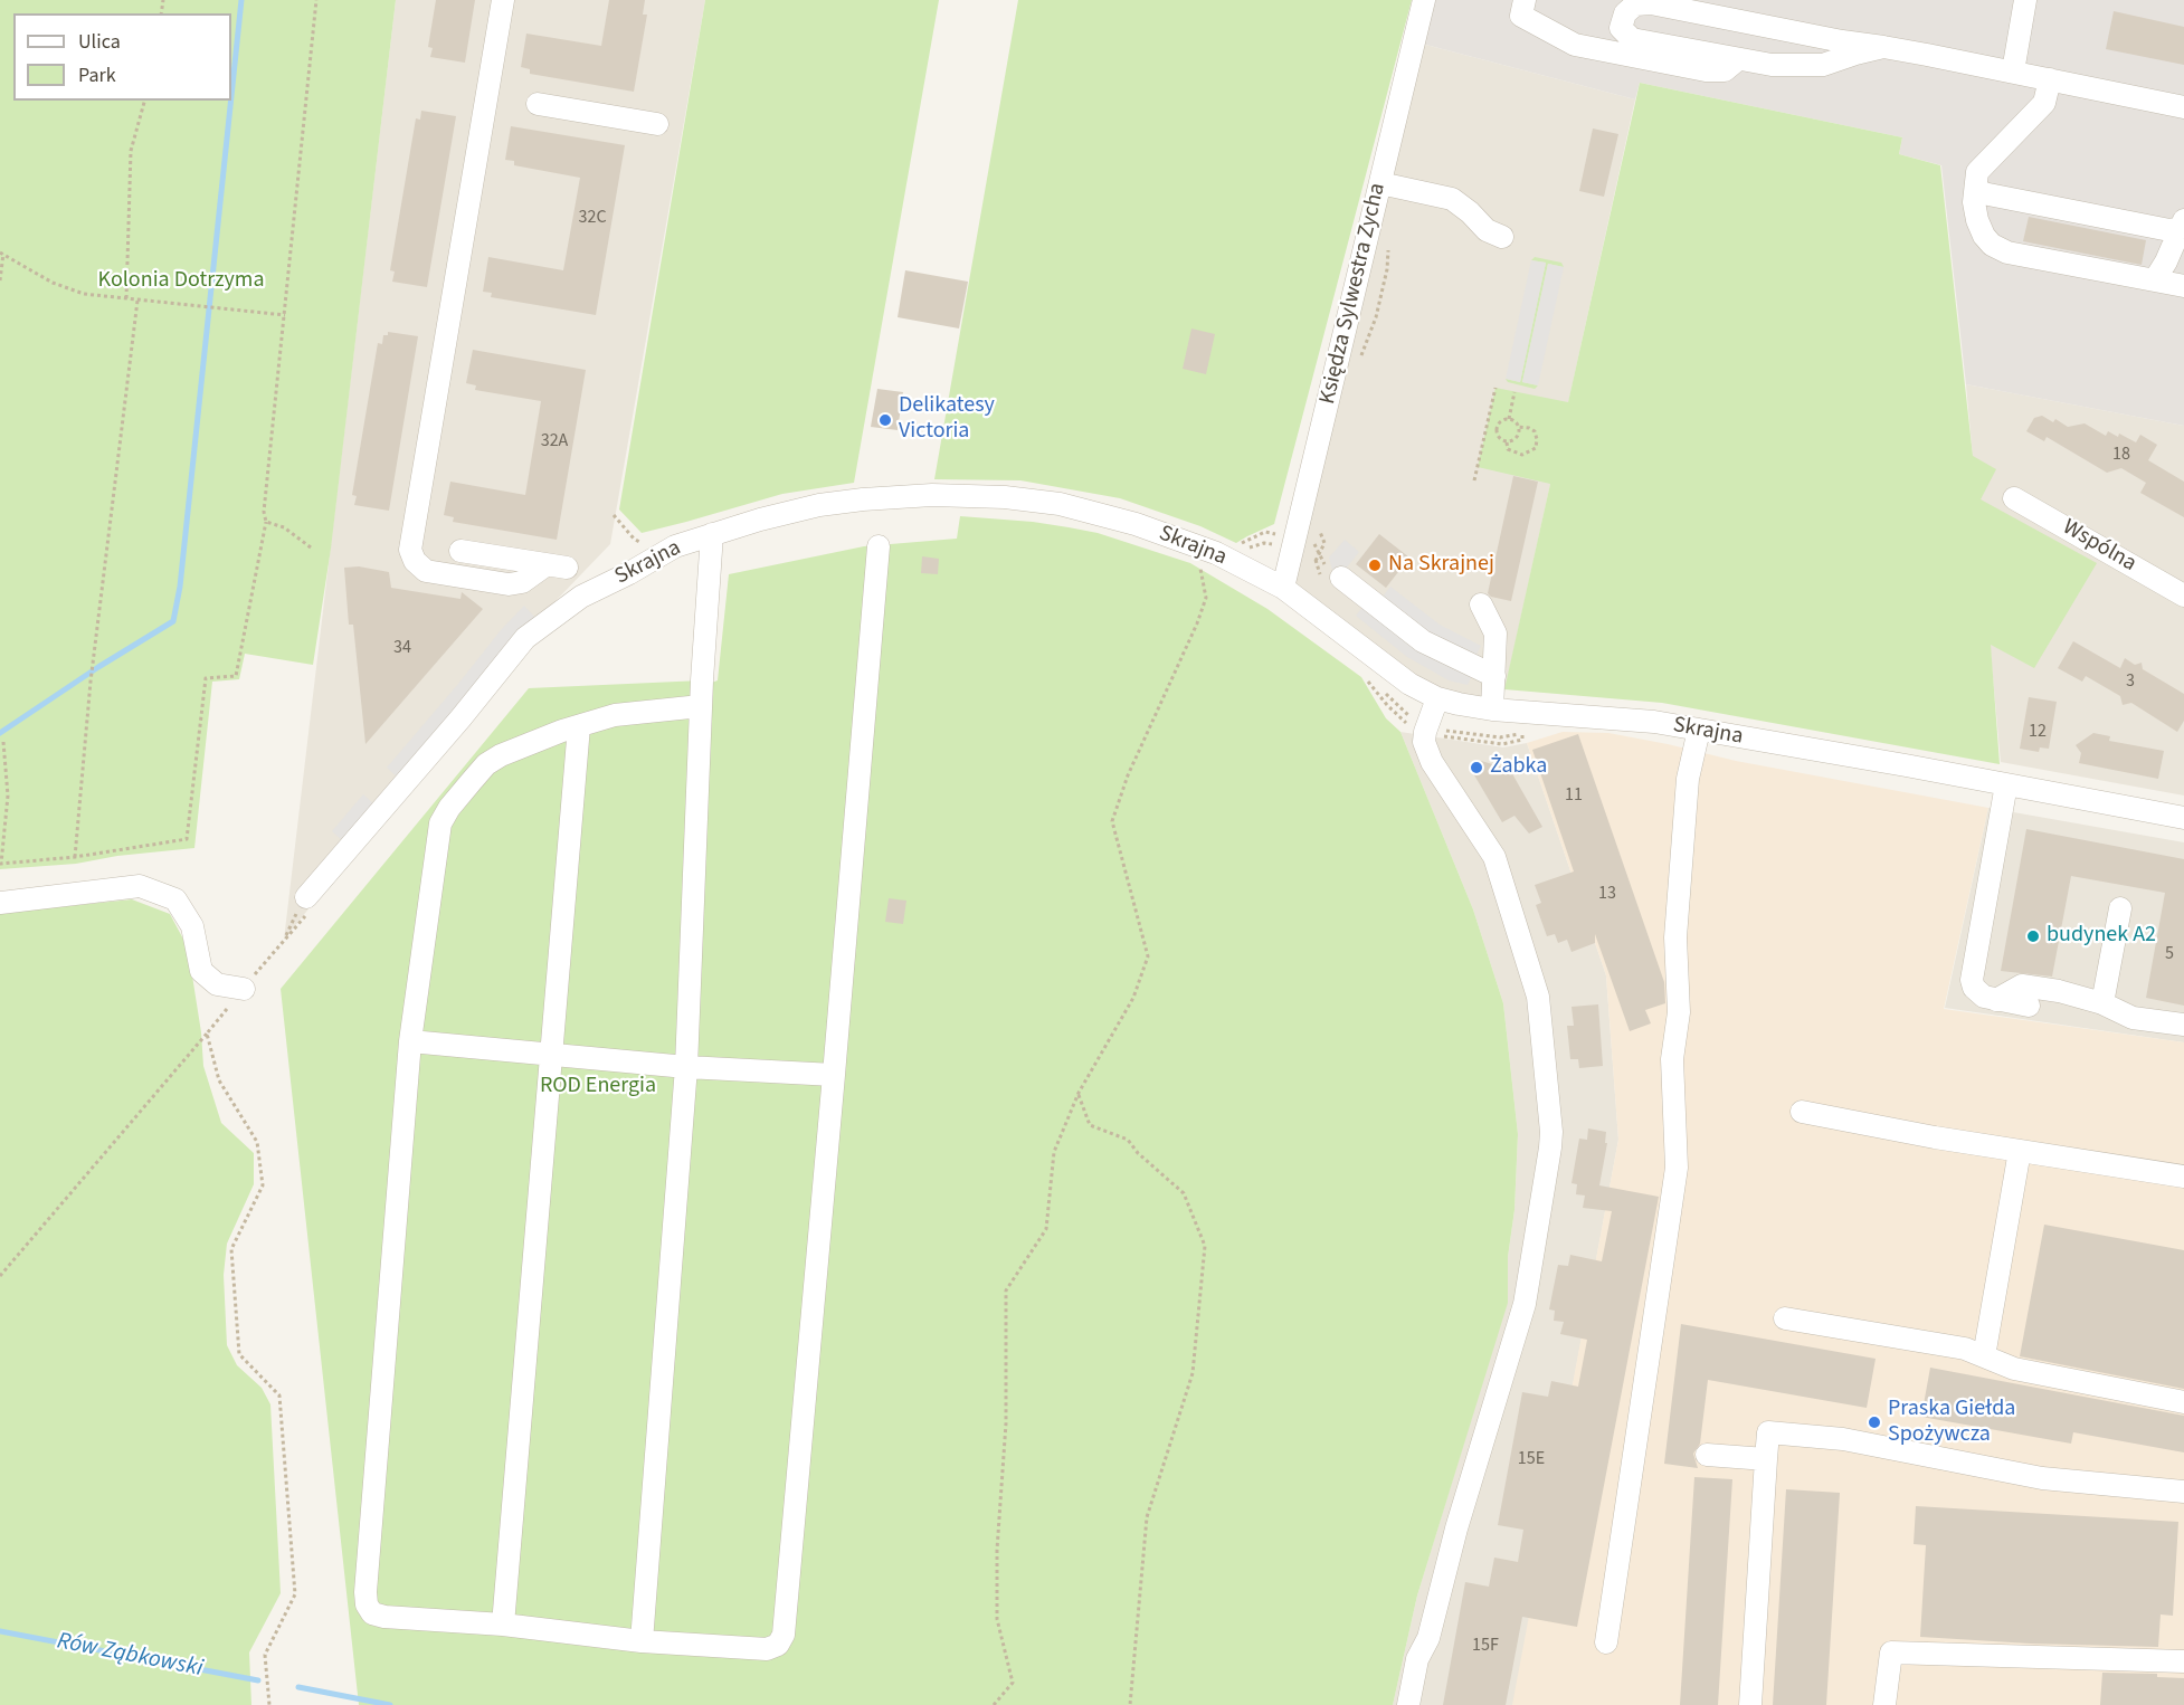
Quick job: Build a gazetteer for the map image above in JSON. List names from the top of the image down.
{
  "streets": {
    "street": ["Księdza Sylwestra Zycha", "Skrajna", "Wspólna"]
  },
  "crossings": [
    ["Księdza Sylwestra Zycha", "Skrajna"]
  ],
  "water": ["Rów Ząbkowski"],
  "parks": ["Kolonia Dotrzyma", "ROD Energia"],
  "places": [
    "Delikatesy Victoria",
    "Na Skrajnej",
    "Żabka",
    "budynek A2",
    "Praska Giełda Spożywcza"
  ],
  "house_numbers": [
    "32C",
    "32A",
    "18",
    "34",
    "3",
    "12",
    "11",
    "13",
    "5",
    "15E",
    "15F"
  ],
  "legend": ["Ulica", "Park"]
}
